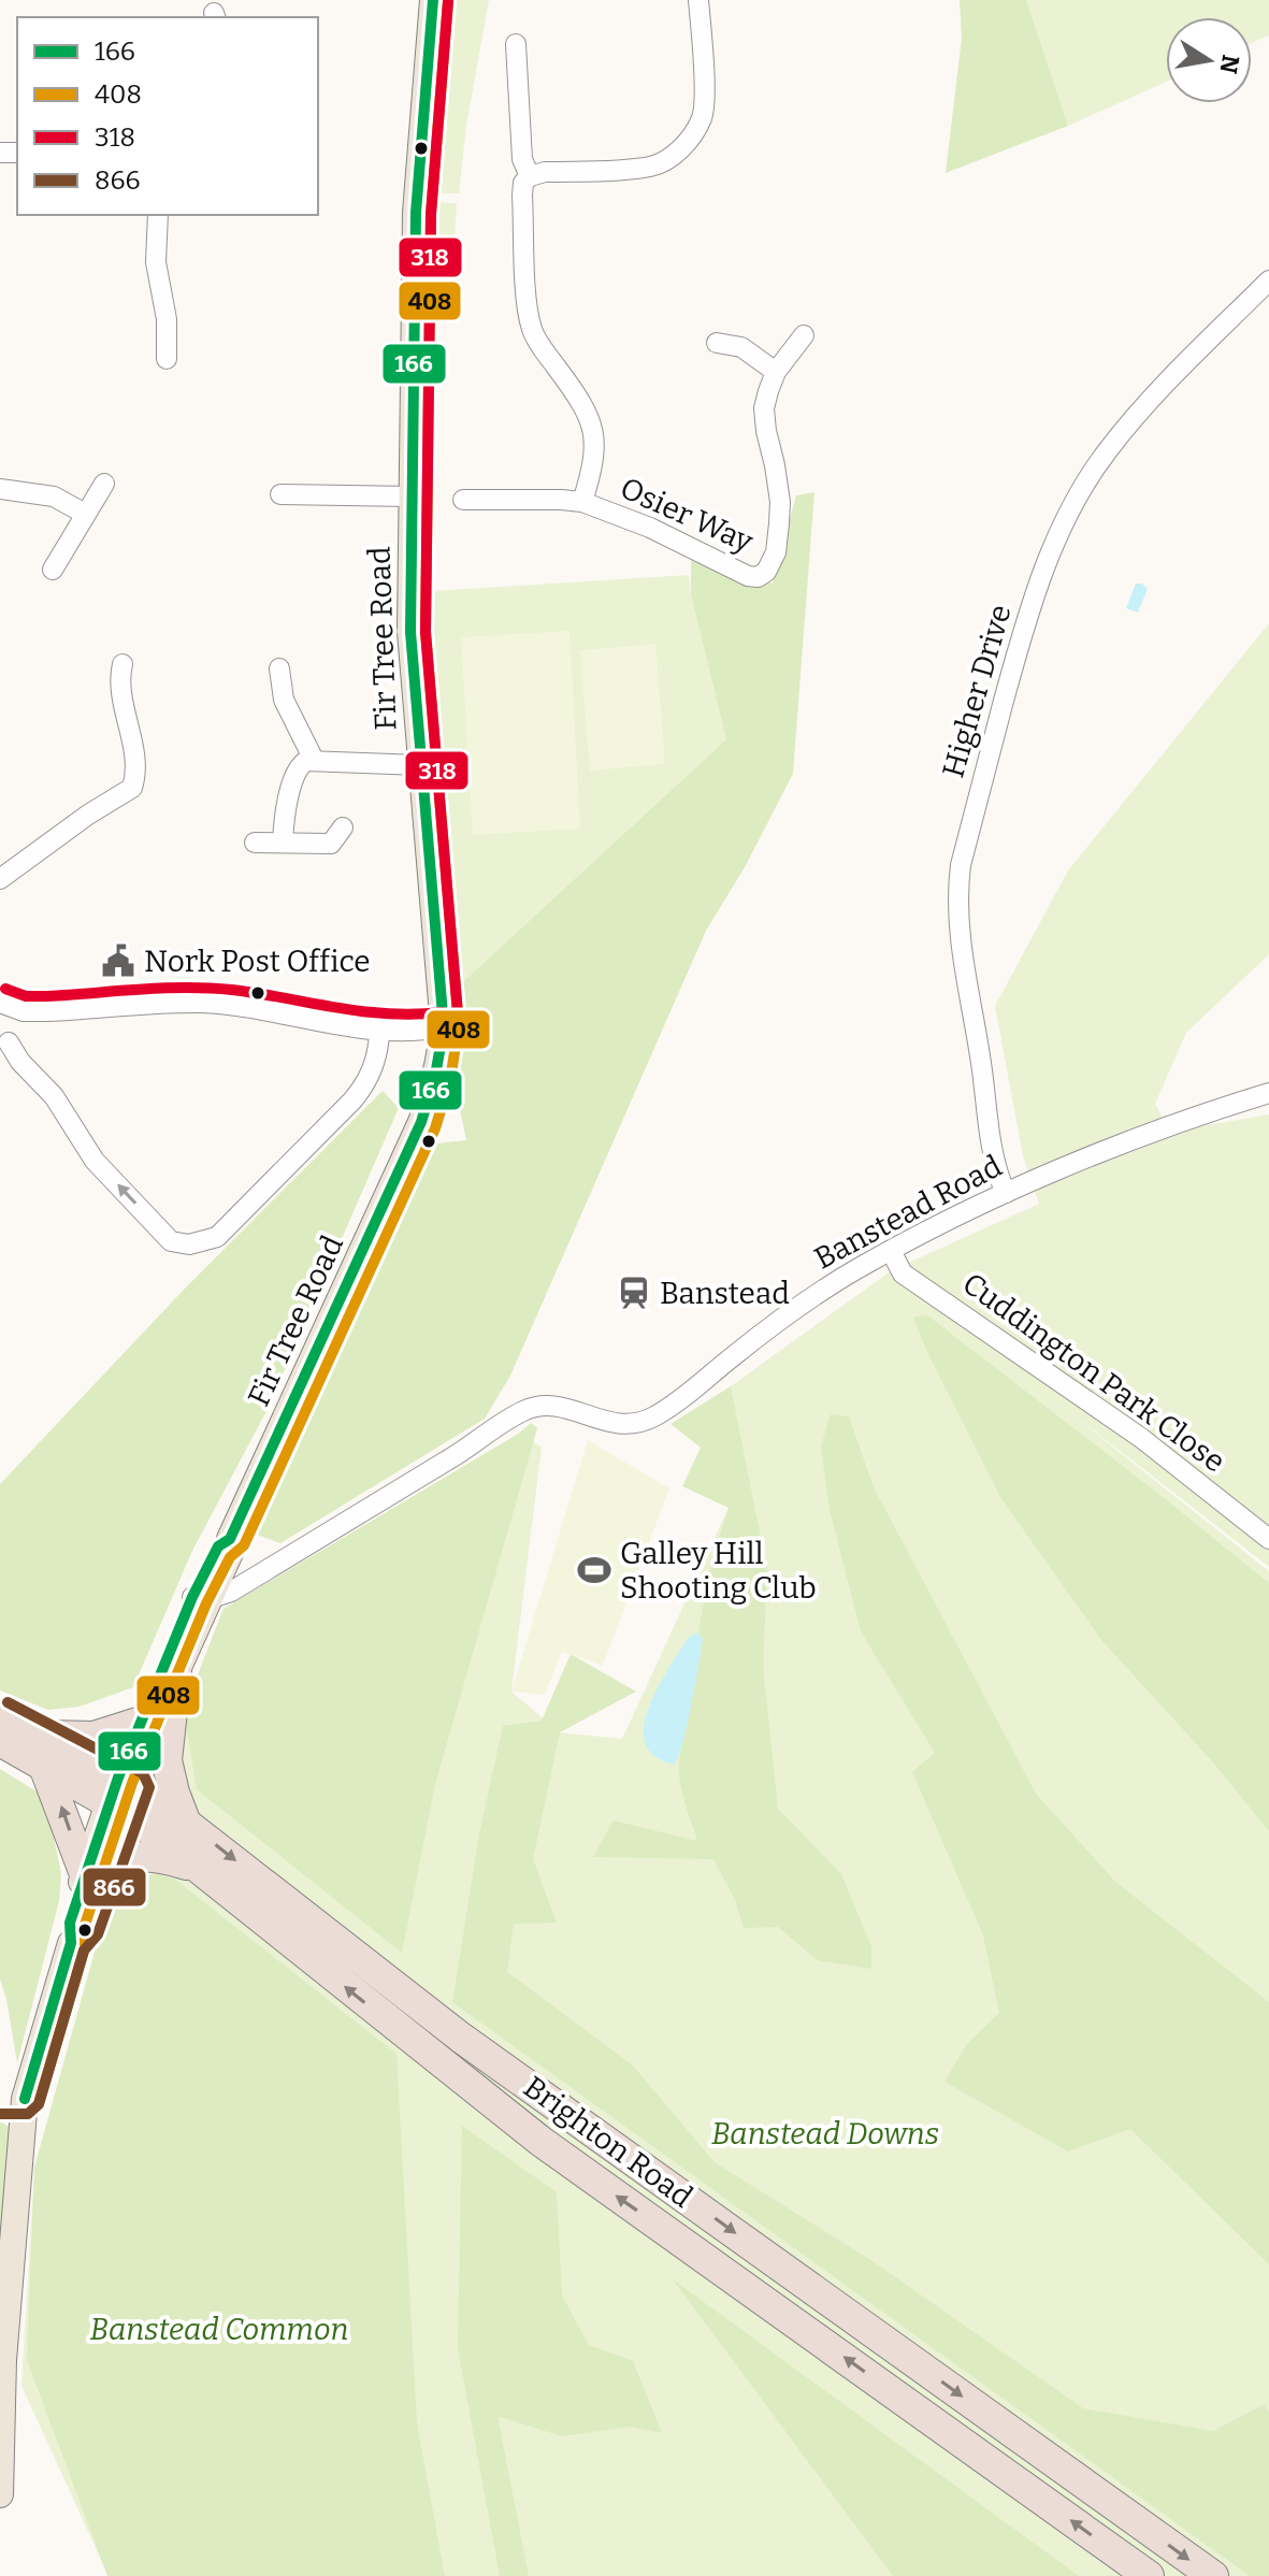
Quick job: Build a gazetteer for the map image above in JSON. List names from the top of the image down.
{
  "streets": {
    "highway": ["Brighton Road"],
    "main road": ["Fir Tree Road"],
    "street": [
      "Osier Way",
      "Higher Drive",
      "Banstead Road",
      "Cuddington Park Close"
    ]
  },
  "crossings": [
    ["Fir Tree Road", "Banstead Road"],
    ["Fir Tree Road", "Brighton Road"],
    ["Higher Drive", "Banstead Road"],
    ["Banstead Road", "Cuddington Park Close"]
  ],
  "parks": ["Banstead Downs", "Banstead Common"],
  "places": {
    "public building": ["Nork Post Office"],
    "station": ["Banstead"],
    "sports": ["Galley Hill Shooting Club"]
  },
  "lines": [
    "transit line 166",
    "transit line 408",
    "transit line 318",
    "transit line 866"
  ],
  "legend": [
    "166",
    "408",
    "318",
    "866"
  ],
  "north": "right"
}
